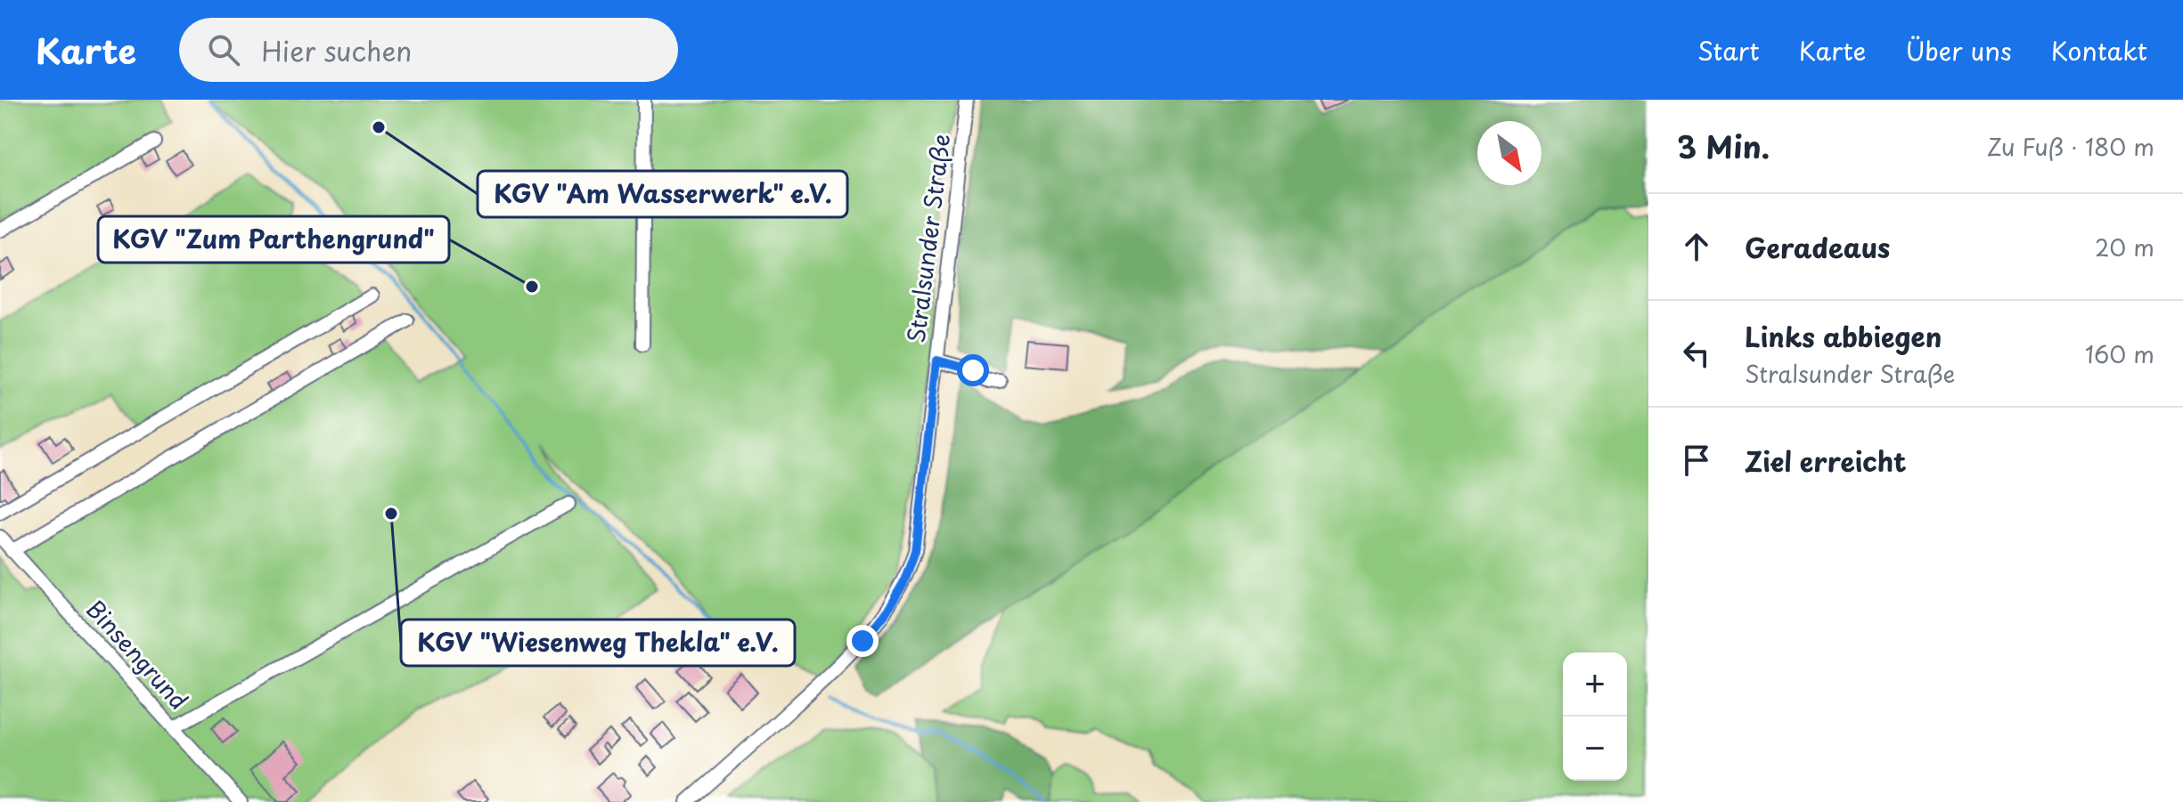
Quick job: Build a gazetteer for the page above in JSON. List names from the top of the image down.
{
  "streets": {
    "street": ["Stralsunder Straße", "Binsengrund"]
  },
  "places": ["KGV \"Am Wasserwerk\" e.V.", "KGV \"Zum Parthengrund\"", "KGV \"Wiesenweg Thekla\" e.V."],
  "north": "bottom right",
  "page": {
    "header": "Karte",
    "search": "Hier suchen",
    "nav": [
      "Start",
      "Karte",
      "Über uns",
      "Kontakt"
    ],
    "heading": ["3 Min.", "Zu Fuß · 180 m"],
    "list": [
      ["Geradeaus", "20 m"],
      ["Links abbiegen", "Stralsunder Straße", "160 m"],
      "Ziel erreicht"
    ],
    "map_buttons": ["+", "−"]
  }
}
